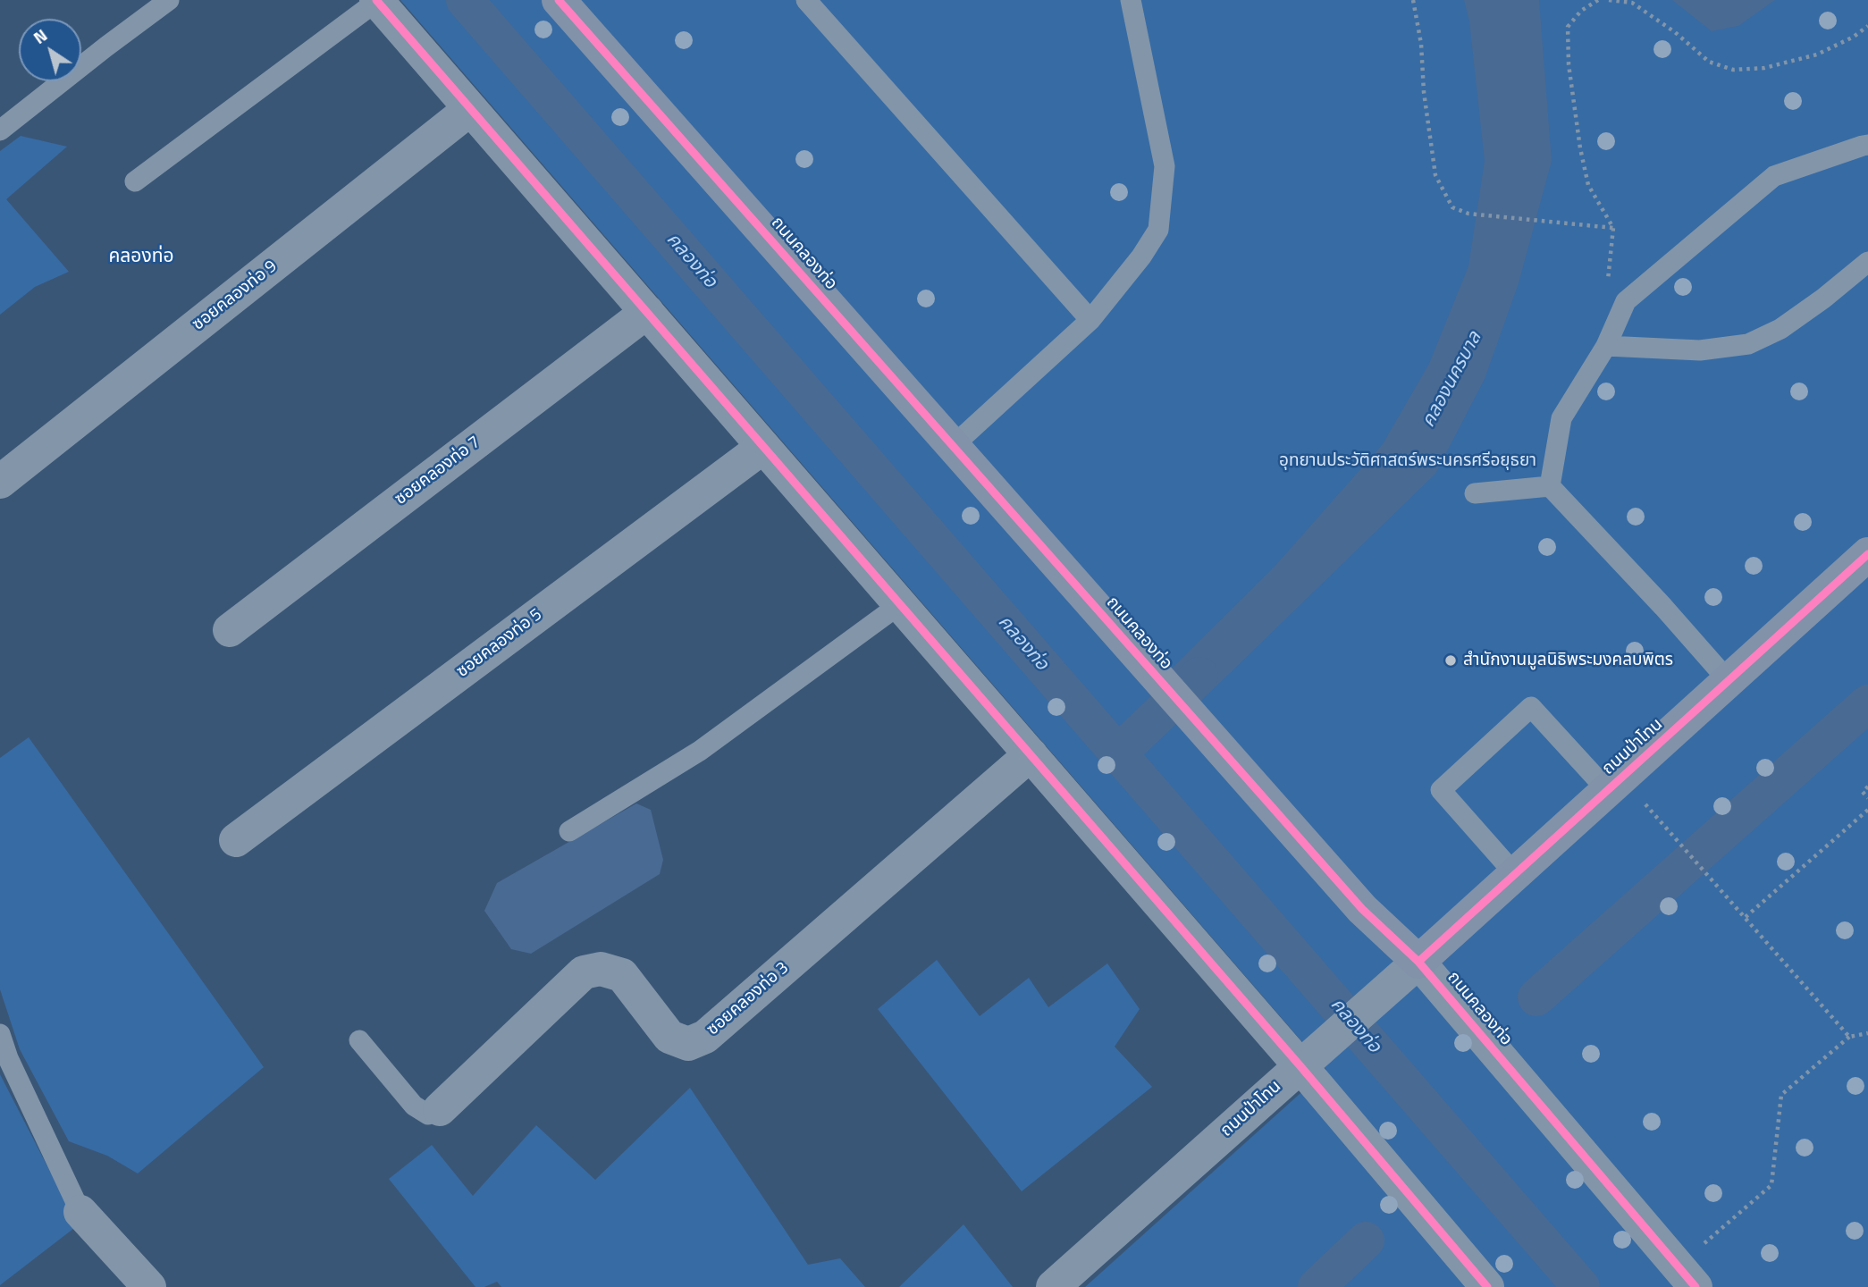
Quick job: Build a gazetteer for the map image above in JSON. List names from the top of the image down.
{
  "streets": {
    "main road": ["ถนนคลองท่อ", "ถนนป่าโทน"],
    "street": [
      "ซอยคลองท่อ 9",
      "ซอยคลองท่อ 7",
      "ซอยคลองท่อ 5",
      "ซอยคลองท่อ 3"
    ]
  },
  "crossings": [
    ["ถนนคลองท่อ", "ถนนป่าโทน"]
  ],
  "districts": ["คลองท่อ"],
  "water": ["คลองท่อ", "คลองนครบาล"],
  "parks": ["อุทยานประวัติศาสตร์พระนครศรีอยุธยา"],
  "places": ["สำนักงานมูลนิธิพระมงคลบพิตร"],
  "north": "top left"
}
